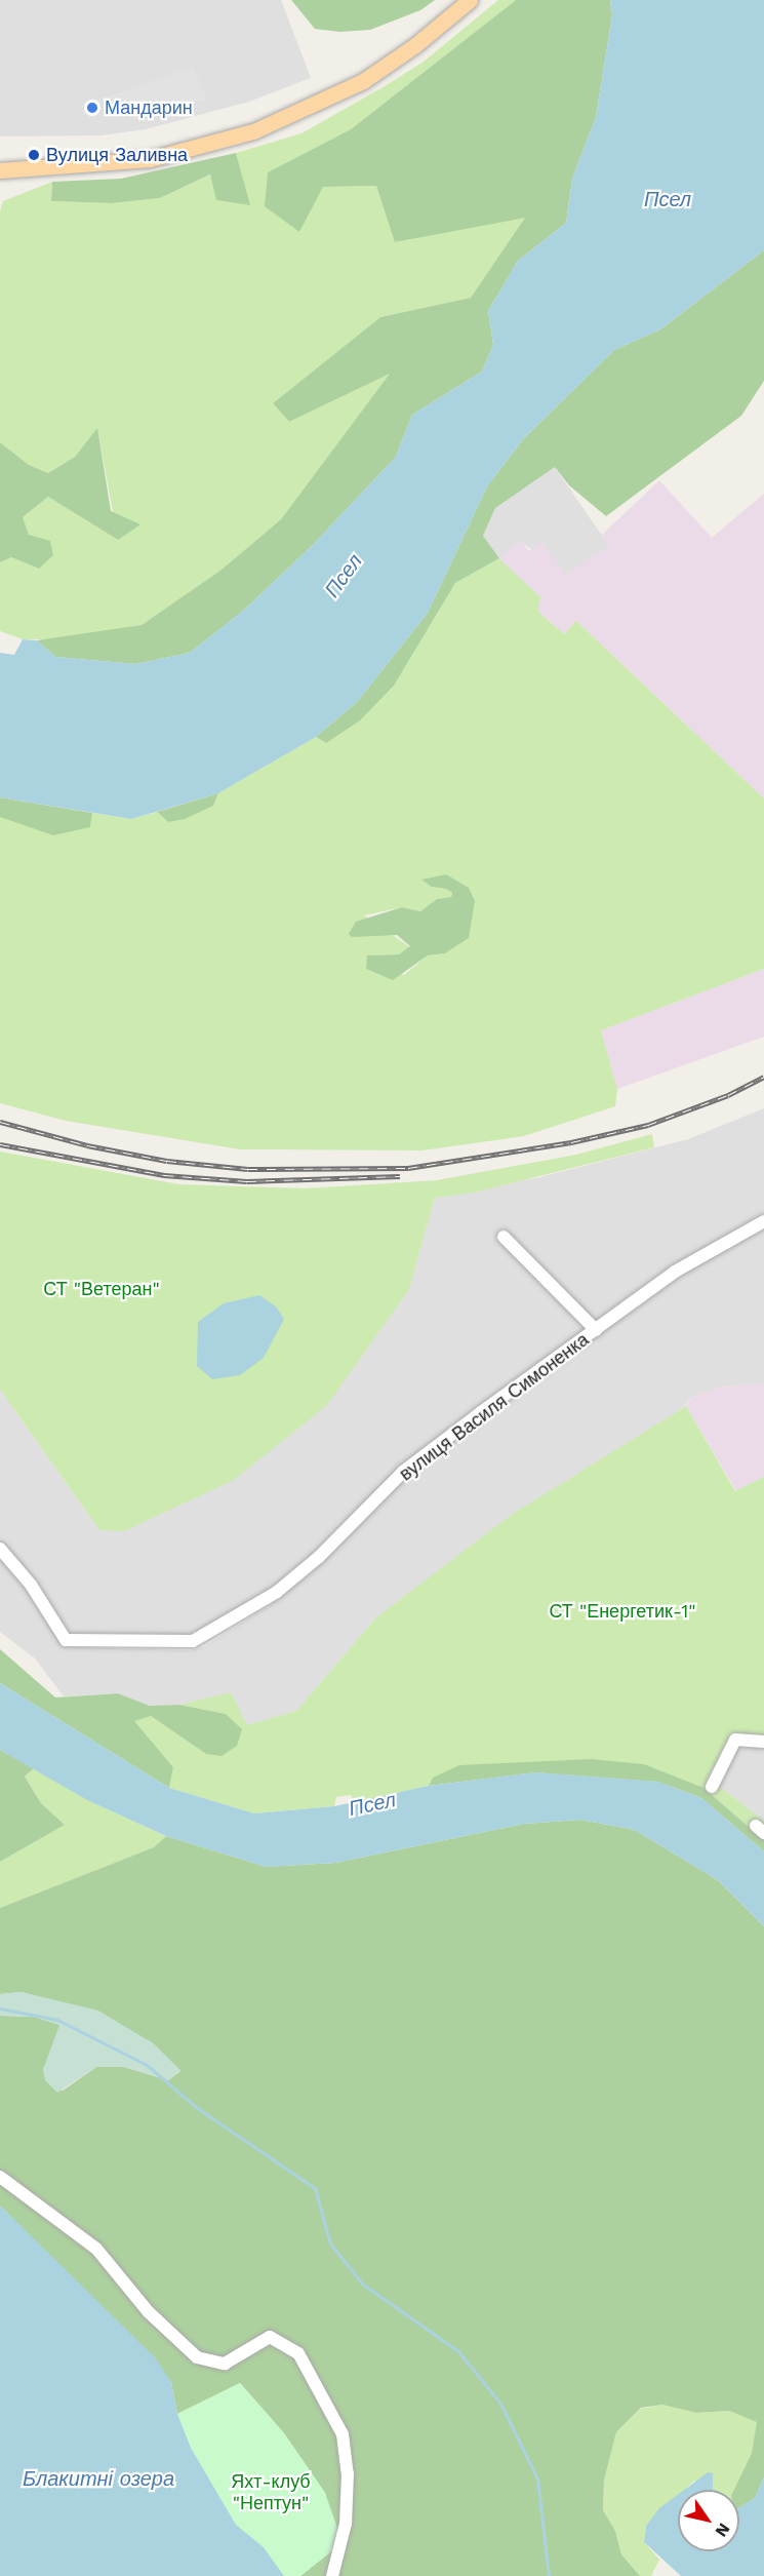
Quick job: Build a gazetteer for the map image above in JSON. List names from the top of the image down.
{
  "streets": {
    "street": ["вулиця Василя Симоненка"]
  },
  "water": ["Псел", "Блакитні озера"],
  "parks": ["СТ \"Ветеран\"", "СТ \"Енергетик-1\"", "Яхт-клуб \"Нептун\""],
  "places": ["Мандарин", "Вулиця Заливна"],
  "north": "bottom right"
}
